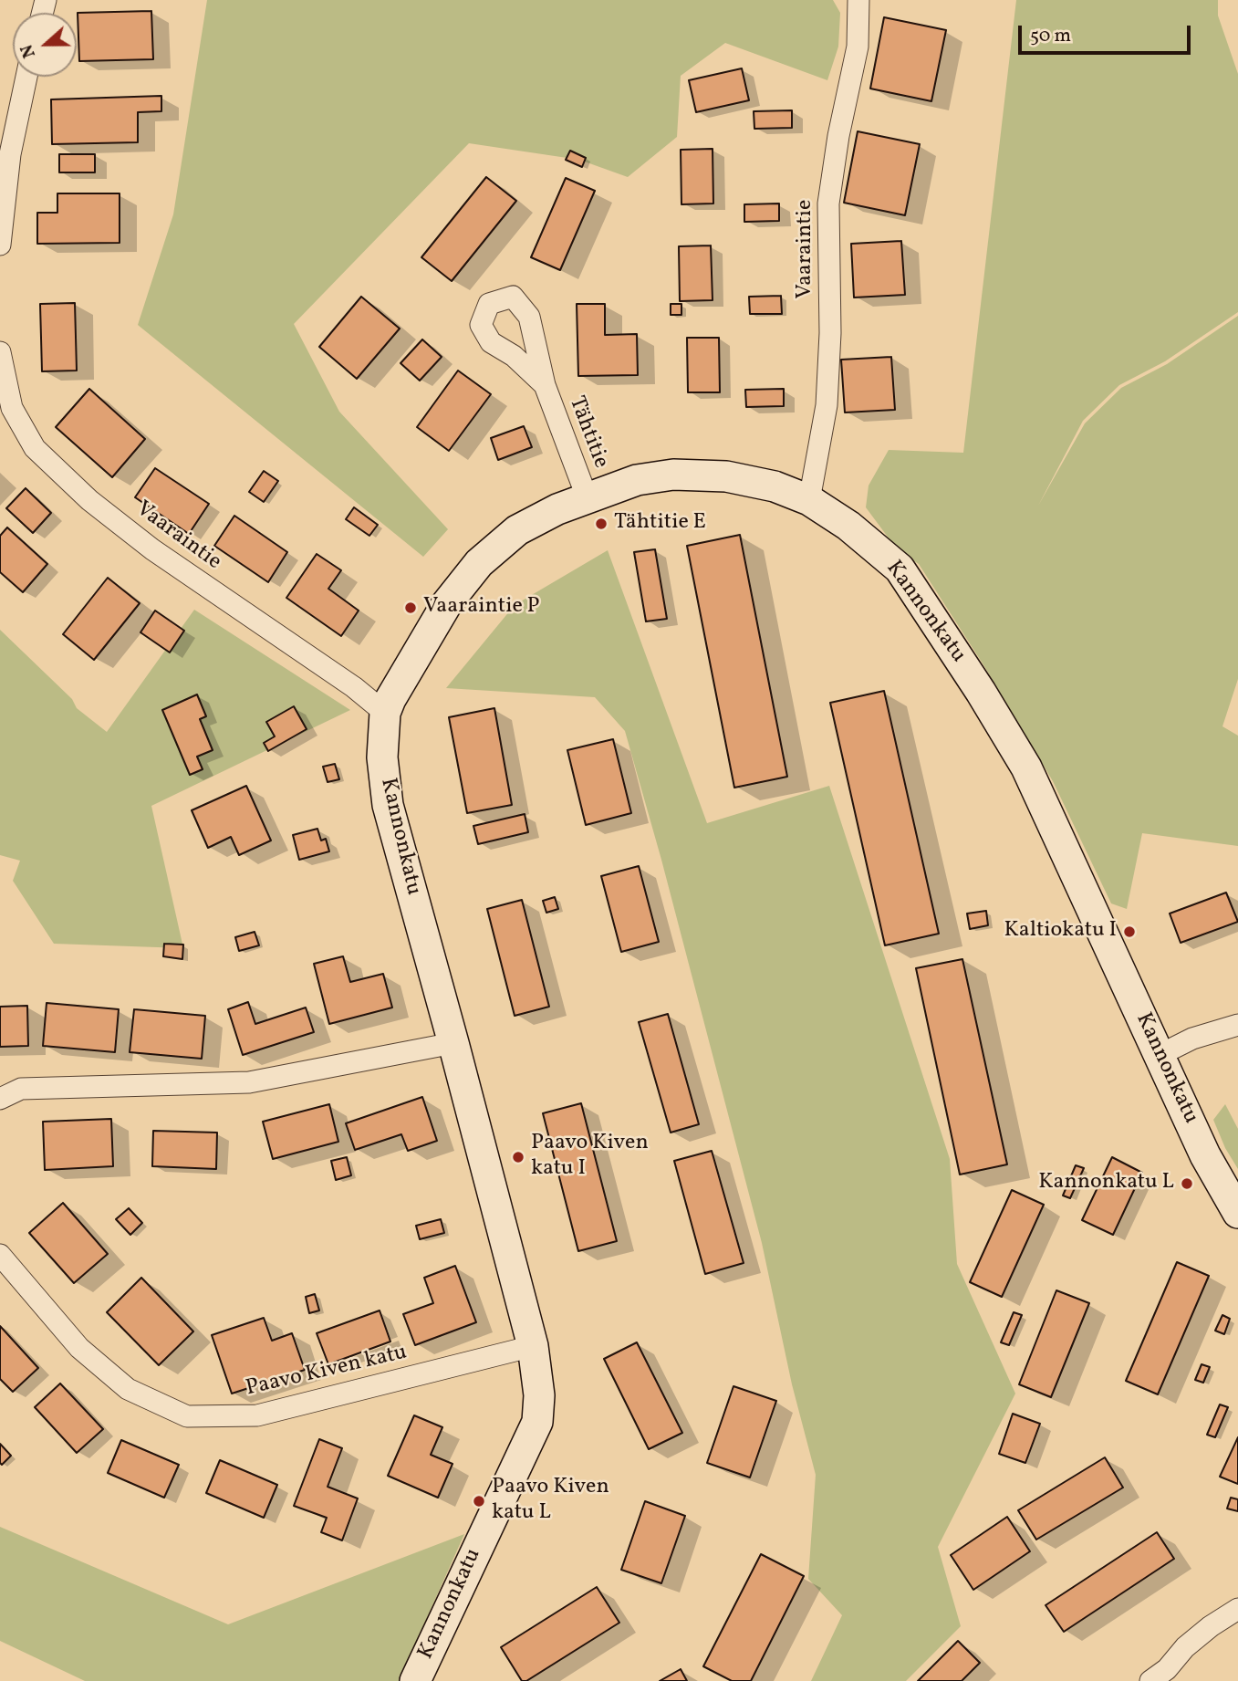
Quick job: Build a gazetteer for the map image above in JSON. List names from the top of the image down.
{
  "streets": {
    "street": [
      "Vaaraintie",
      "Tähtitie",
      "Kannonkatu",
      "Paavo Kiven katu"
    ]
  },
  "crossings": [
    ["Vaaraintie", "Kannonkatu"],
    ["Tähtitie", "Kannonkatu"],
    ["Kannonkatu", "Paavo Kiven katu"]
  ],
  "places": [
    "Tähtitie E",
    "Vaaraintie P",
    "Kaltiokatu I",
    "Paavo Kiven katu I",
    "Kannonkatu L",
    "Paavo Kiven katu L"
  ],
  "scale_bar": "50 m",
  "north": "left"
}
